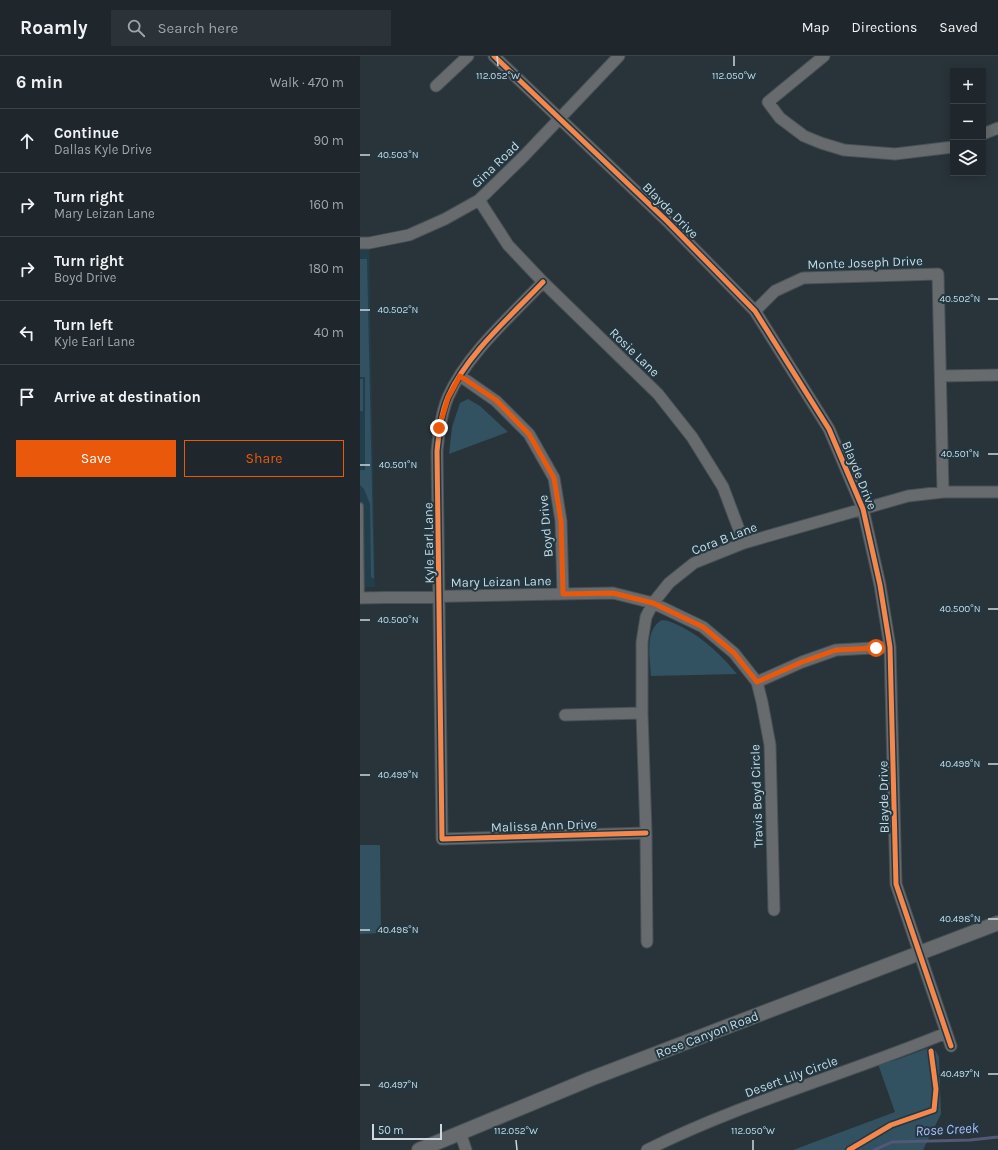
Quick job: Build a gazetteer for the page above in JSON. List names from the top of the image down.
{
  "streets": {
    "street": [
      "Gina Road",
      "Blayde Drive",
      "Monte Joseph Drive",
      "Rosie Lane",
      "Boyd Drive",
      "Cora B Lane",
      "Kyle Earl Lane",
      "Mary Leizan Lane",
      "Travis Boyd Circle",
      "Malissa Ann Drive",
      "Rose Canyon Road",
      "Desert Lily Circle"
    ]
  },
  "crossings": [
    ["Gina Road", "Blayde Drive"],
    ["Gina Road", "Rosie Lane"],
    ["Blayde Drive", "Monte Joseph Drive"],
    ["Blayde Drive", "Cora B Lane"],
    ["Blayde Drive", "Rose Canyon Road"],
    ["Blayde Drive", "Desert Lily Circle"],
    ["Monte Joseph Drive", "Cora B Lane"],
    ["Rosie Lane", "Cora B Lane"],
    ["Rosie Lane", "Kyle Earl Lane"],
    ["Boyd Drive", "Kyle Earl Lane"],
    ["Boyd Drive", "Mary Leizan Lane"],
    ["Cora B Lane", "Mary Leizan Lane"],
    ["Cora B Lane", "Malissa Ann Drive"],
    ["Kyle Earl Lane", "Mary Leizan Lane"],
    ["Kyle Earl Lane", "Malissa Ann Drive"],
    ["Mary Leizan Lane", "Travis Boyd Circle"]
  ],
  "water": ["Rose Creek"],
  "scale_bar": "50 m",
  "page": {
    "header": "Roamly",
    "search": "Search here",
    "nav": ["Map", "Directions", "Saved"],
    "heading": ["6 min", "Walk · 470 m"],
    "map_buttons": ["+", "−"],
    "list": [
      ["Continue", "Dallas Kyle Drive", "90 m"],
      ["Turn right", "Mary Leizan Lane", "160 m"],
      ["Turn right", "Boyd Drive", "180 m"],
      ["Turn left", "Kyle Earl Lane", "40 m"],
      "Arrive at destination"
    ],
    "buttons": ["Save", "Share"],
    "scale": "50 m"
  },
  "coordinates": [
    "112.052°W",
    "112.050°W",
    "40.503°N",
    "40.502°N",
    "40.501°N",
    "40.500°N",
    "40.499°N",
    "40.498°N",
    "40.497°N"
  ]
}
